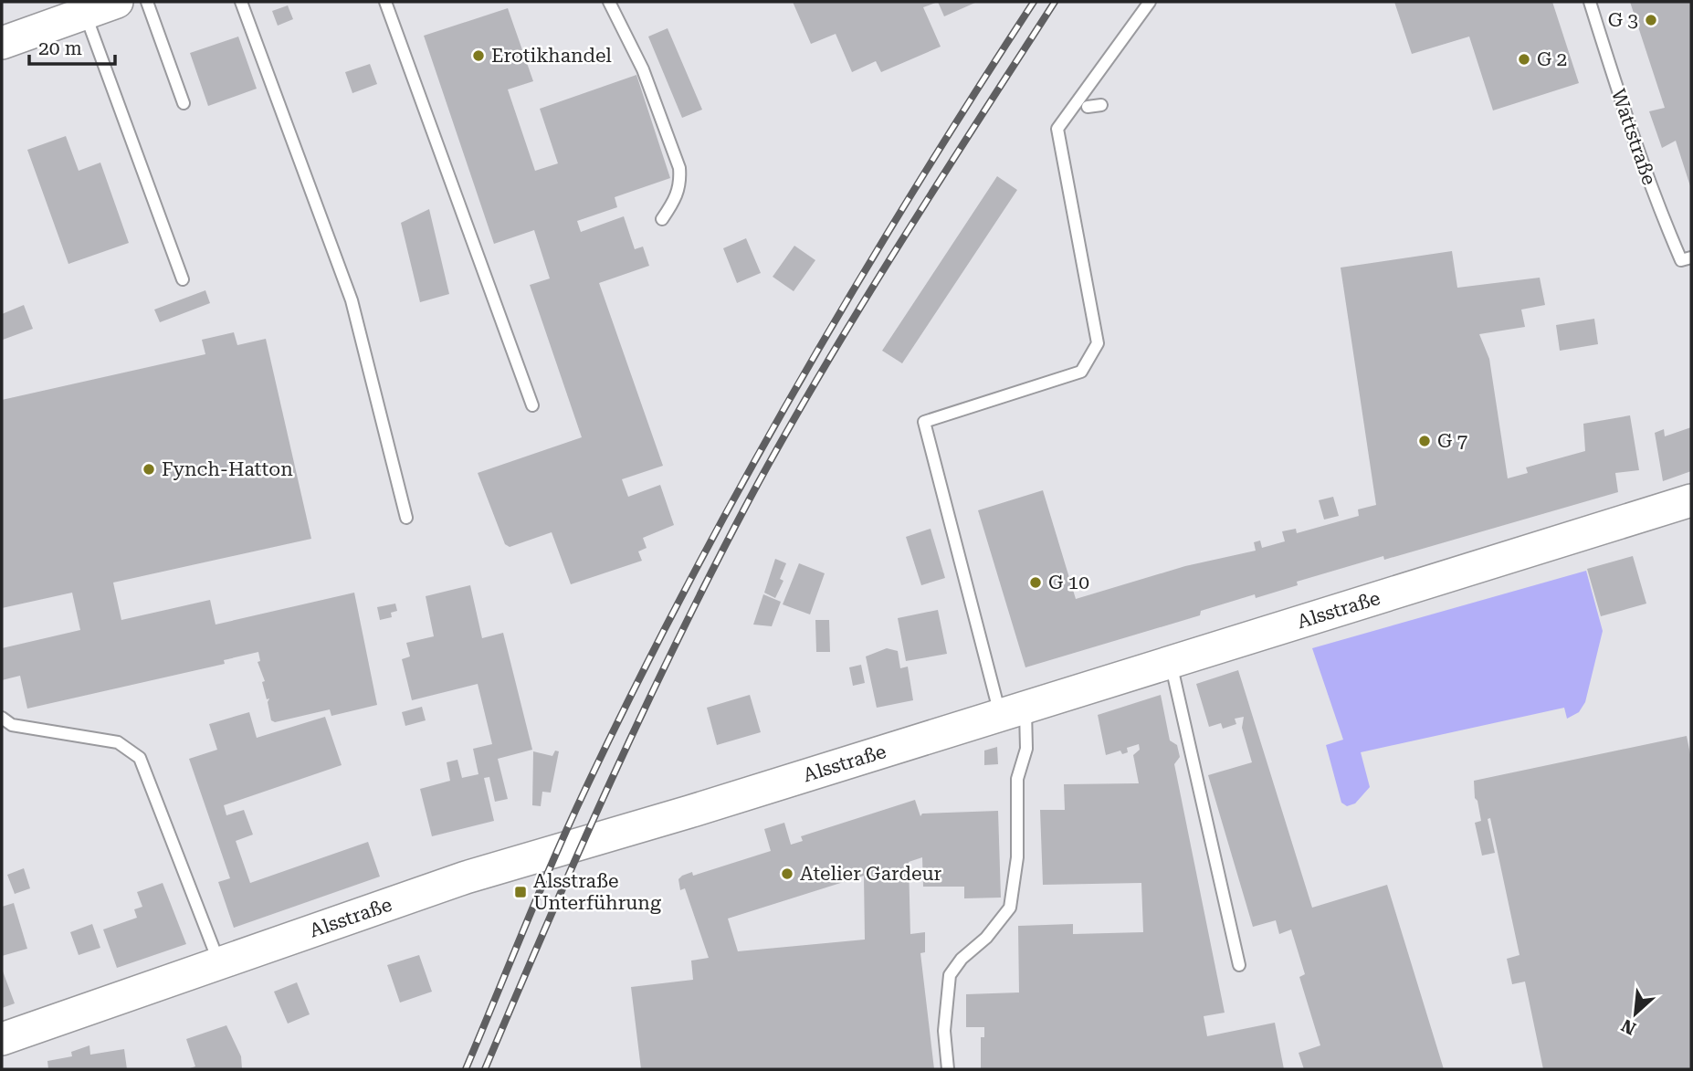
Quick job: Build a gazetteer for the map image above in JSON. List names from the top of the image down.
{
  "streets": {
    "street": ["Alsstraße"],
    "lane": ["Wattstraße"]
  },
  "places": {
    "other": [
      "G 3",
      "Erotikhandel",
      "G 2",
      "G 7",
      "Fynch-Hatton",
      "G 10",
      "Atelier Gardeur"
    ],
    "transit": ["Alsstraße Unterführung"]
  },
  "scale_bar": "20 m",
  "north": "bottom left"
}
